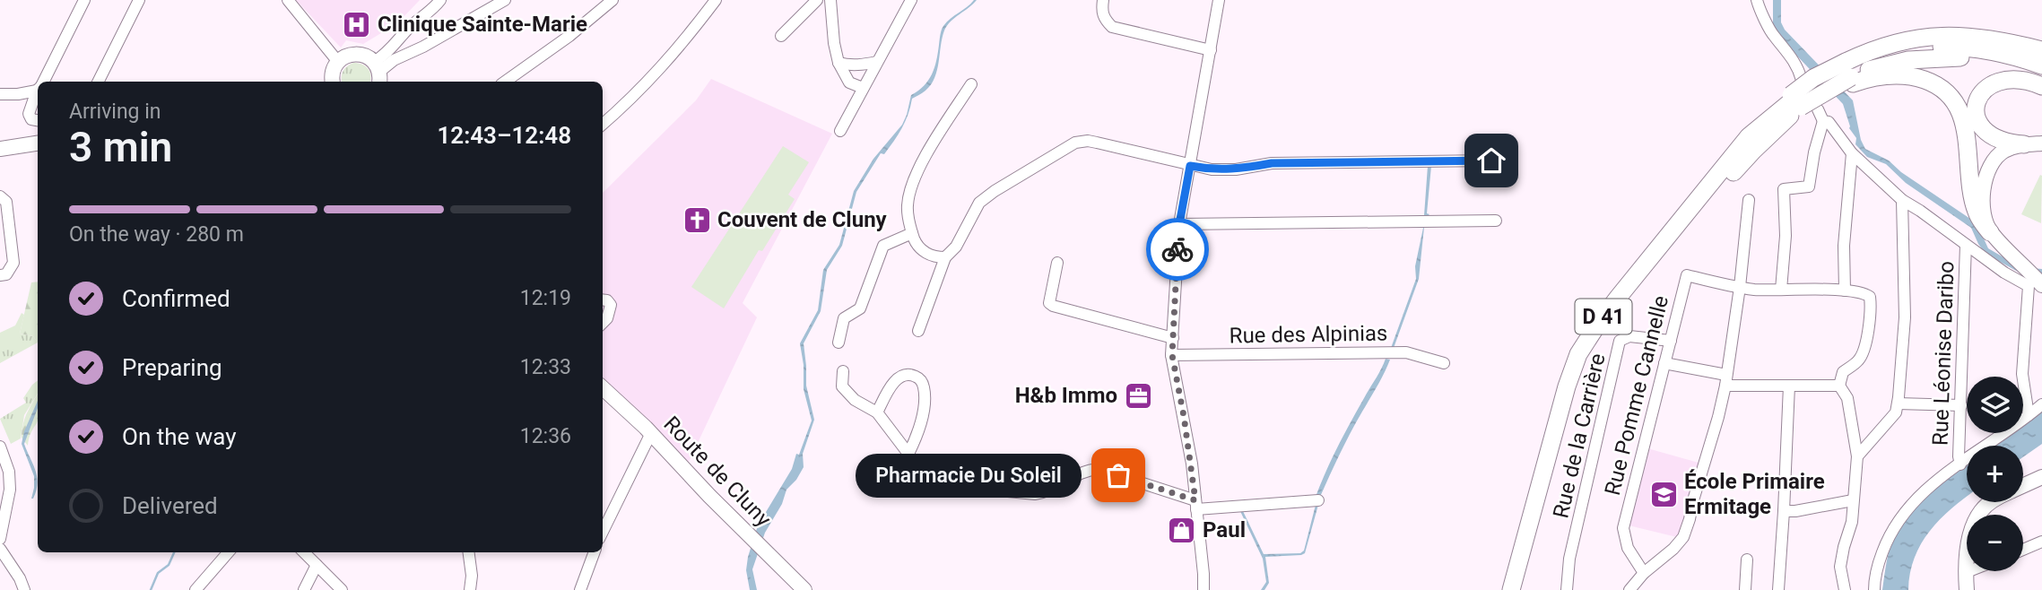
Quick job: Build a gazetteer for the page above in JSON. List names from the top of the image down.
{
  "streets": {
    "highway": ["D 41"],
    "main road": ["Route de Cluny"],
    "street": [
      "Rue des Alpinias",
      "Rue Léonise Daribo",
      "Rue Pomme Cannelle",
      "Rue de la Carrière"
    ]
  },
  "crossings": [
    ["Rue Pomme Cannelle", "Rue de la Carrière"]
  ],
  "places": {
    "hospital": ["Clinique Sainte-Marie"],
    "church": ["Couvent de Cluny"],
    "office": ["H&b Immo"],
    "other": ["Pharmacie Du Soleil"],
    "school or university": ["École Primaire Ermitage"],
    "shop": ["Paul"]
  },
  "page": {
    "heading": ["3 min", "Arriving in", "12:43–12:48"],
    "bar": "On the way · 280 m",
    "list": [
      ["Confirmed", "12:19"],
      ["Preparing", "12:33"],
      ["On the way", "12:36"],
      "Delivered"
    ],
    "map_buttons": ["+", "−"],
    "bubble": "Pharmacie Du Soleil"
  }
}
